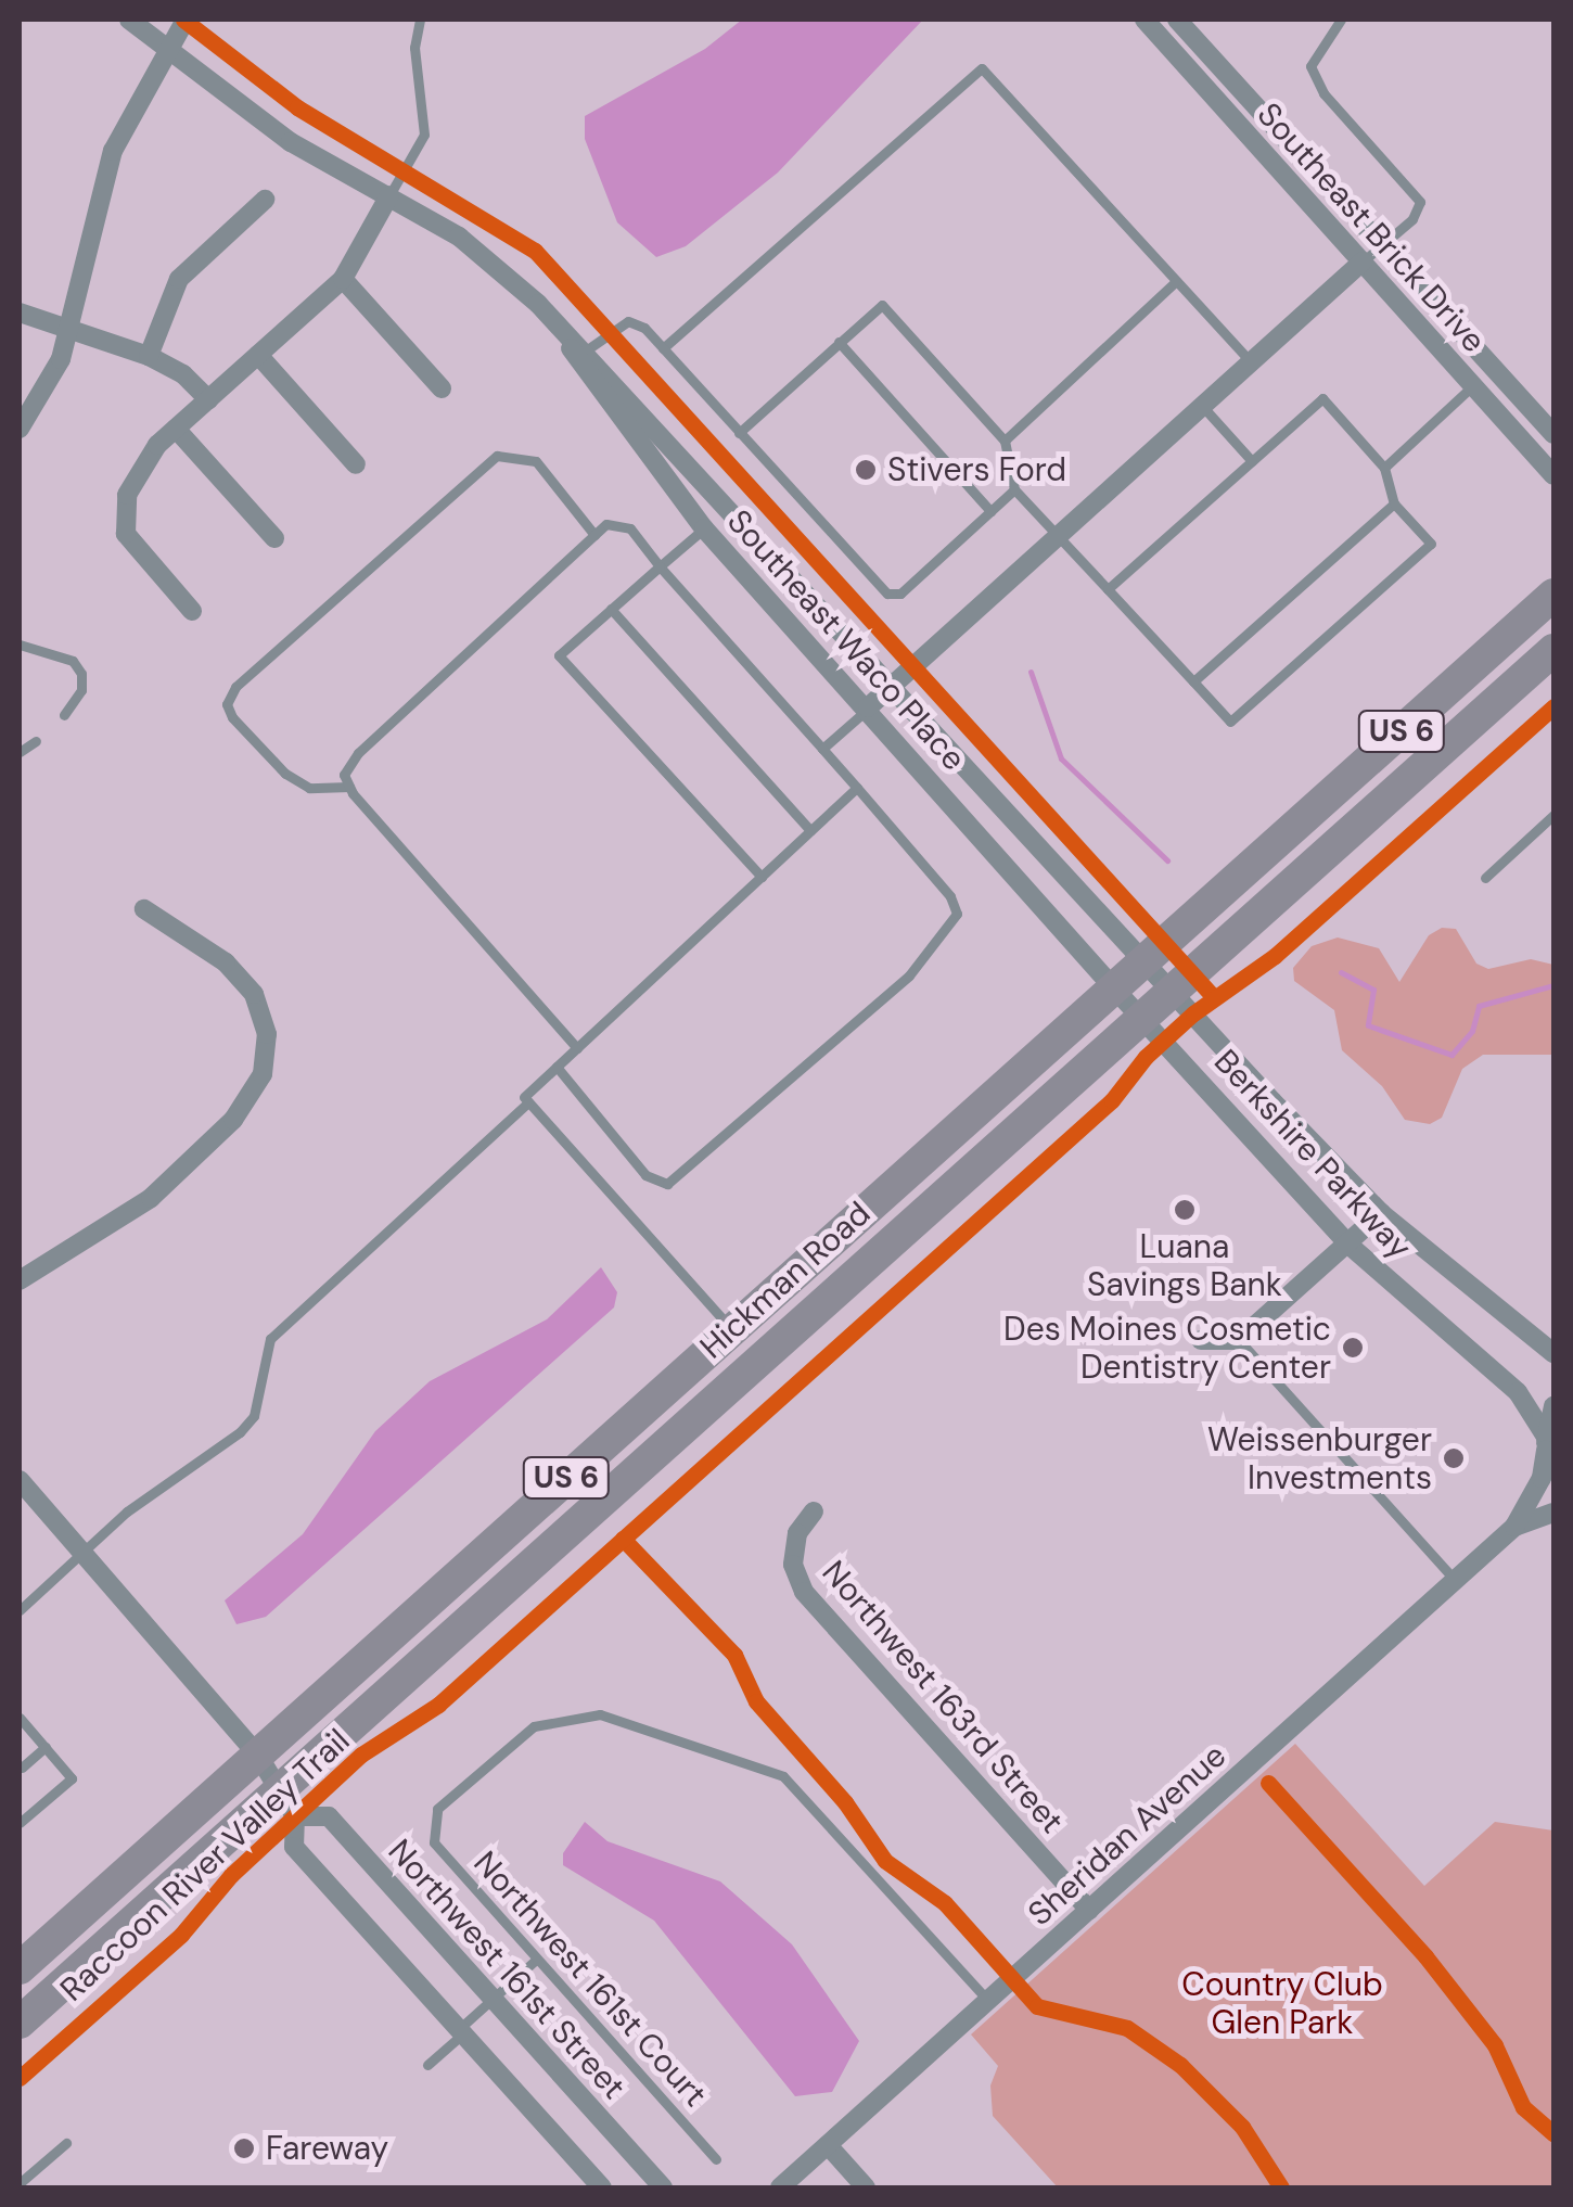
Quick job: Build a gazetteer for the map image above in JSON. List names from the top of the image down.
{
  "streets": {
    "highway": ["US 6", "Hickman Road"],
    "street": [
      "Southeast Brick Drive",
      "Southeast Waco Place",
      "Berkshire Parkway",
      "Northwest 163rd Street",
      "Sheridan Avenue",
      "Northwest 161st Street"
    ],
    "lane": ["Northwest 161st Court"],
    "cycle path": ["Raccoon River Valley Trail"]
  },
  "crossings": [
    ["Southeast Waco Place", "Berkshire Parkway"],
    ["Southeast Waco Place", "Hickman Road"],
    ["Berkshire Parkway", "Hickman Road"],
    ["Berkshire Parkway", "Sheridan Avenue"],
    ["Hickman Road", "Northwest 161st Street"],
    ["Northwest 163rd Street", "Sheridan Avenue"],
    ["Sheridan Avenue", "Northwest 161st Court"]
  ],
  "parks": ["Country Club Glen Park"],
  "places": [
    "Stivers Ford",
    "Luana Savings Bank",
    "Des Moines Cosmetic Dentistry Center",
    "Weissenburger Investments",
    "Fareway"
  ]
}
